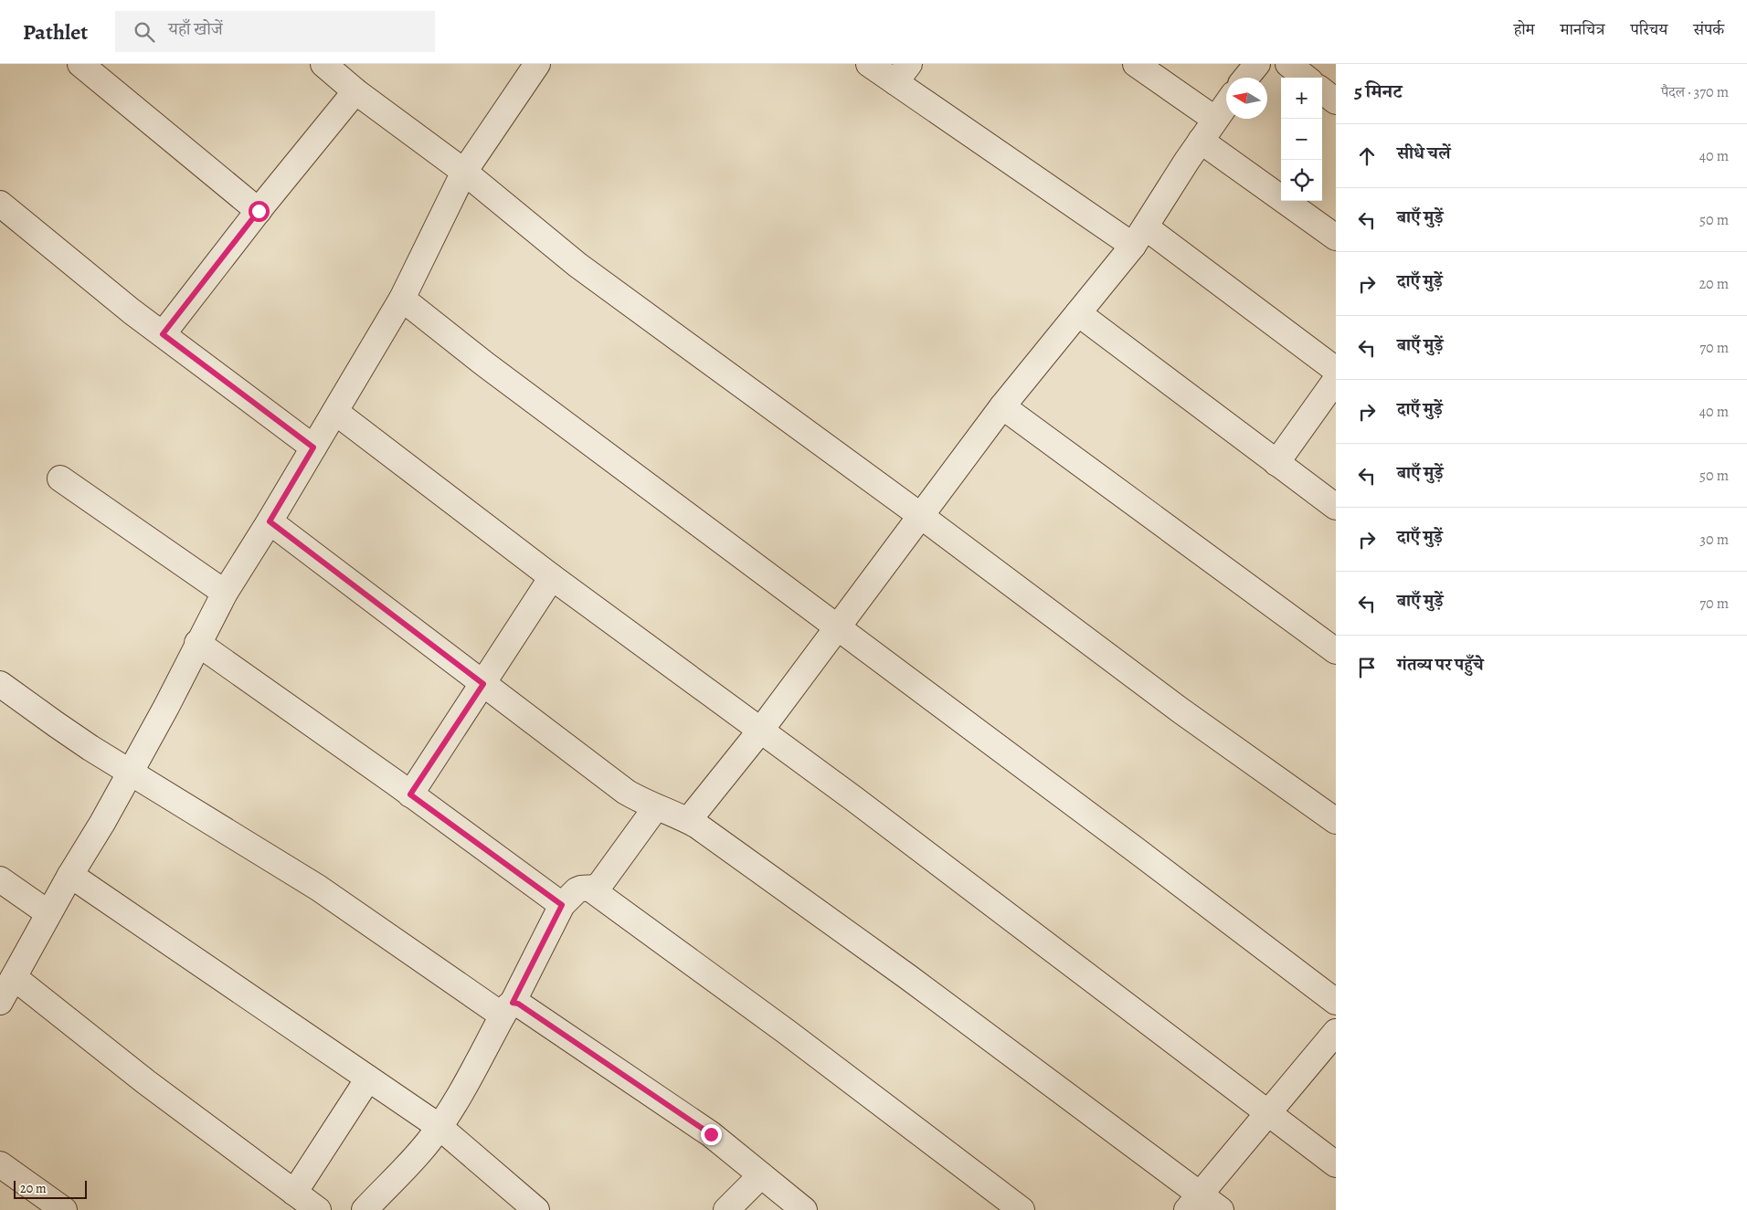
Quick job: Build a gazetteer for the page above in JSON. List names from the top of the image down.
{
  "scale_bar": "20 m",
  "north": "left",
  "page": {
    "header": "Pathlet",
    "search": "यहाँ खोजें",
    "nav": [
      "होम",
      "मानचित्र",
      "परिचय",
      "संपर्क"
    ],
    "heading": ["5 मिनट", "पैदल · 370 m"],
    "map_buttons": ["+", "−"],
    "list": [
      ["सीधे चलें", "40 m"],
      ["बाएँ मुड़ें", "50 m"],
      ["दाएँ मुड़ें", "20 m"],
      ["बाएँ मुड़ें", "70 m"],
      ["दाएँ मुड़ें", "40 m"],
      ["बाएँ मुड़ें", "50 m"],
      ["दाएँ मुड़ें", "30 m"],
      ["बाएँ मुड़ें", "70 m"],
      "गंतव्य पर पहुँचे"
    ],
    "scale": "20 m"
  }
}
